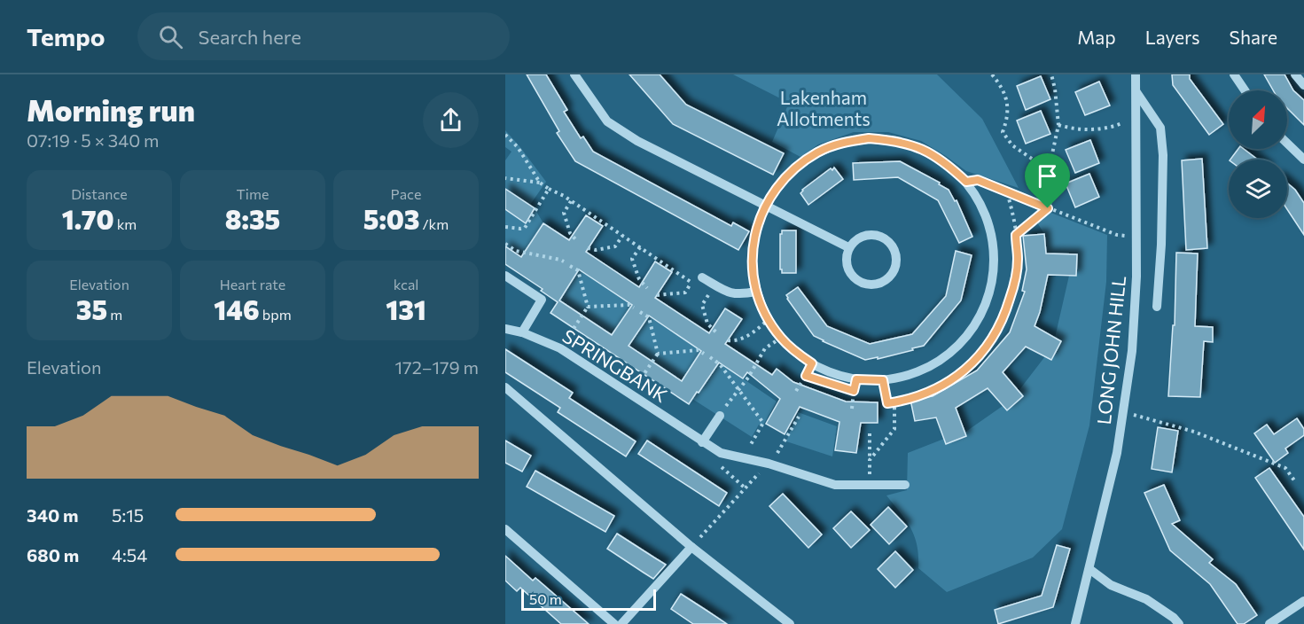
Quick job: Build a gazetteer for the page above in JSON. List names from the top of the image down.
{
  "streets": {
    "street": ["LONG JOHN HILL", "SPRINGBANK"]
  },
  "parks": ["Lakenham Allotments"],
  "scale_bar": "50 m",
  "north": "top right",
  "page": {
    "header": "Tempo",
    "search": "Search here",
    "nav": ["Map", "Layers", "Share"],
    "heading": ["Morning run", "07:19 · 5 × 340 m"],
    "stats": [
      ["Distance", "1.70 km"],
      ["Time", "8:35"],
      ["Pace", "5:03 /km"],
      ["Elevation", "35 m"],
      ["Heart rate", "146 bpm"],
      ["kcal", "131"]
    ],
    "chart": ["Elevation", "172–179 m"],
    "list": [
      {
        "name": "340 m",
        "note": "5:15"
      },
      {
        "name": "680 m",
        "note": "4:54"
      }
    ],
    "scale": "50 m"
  }
}
